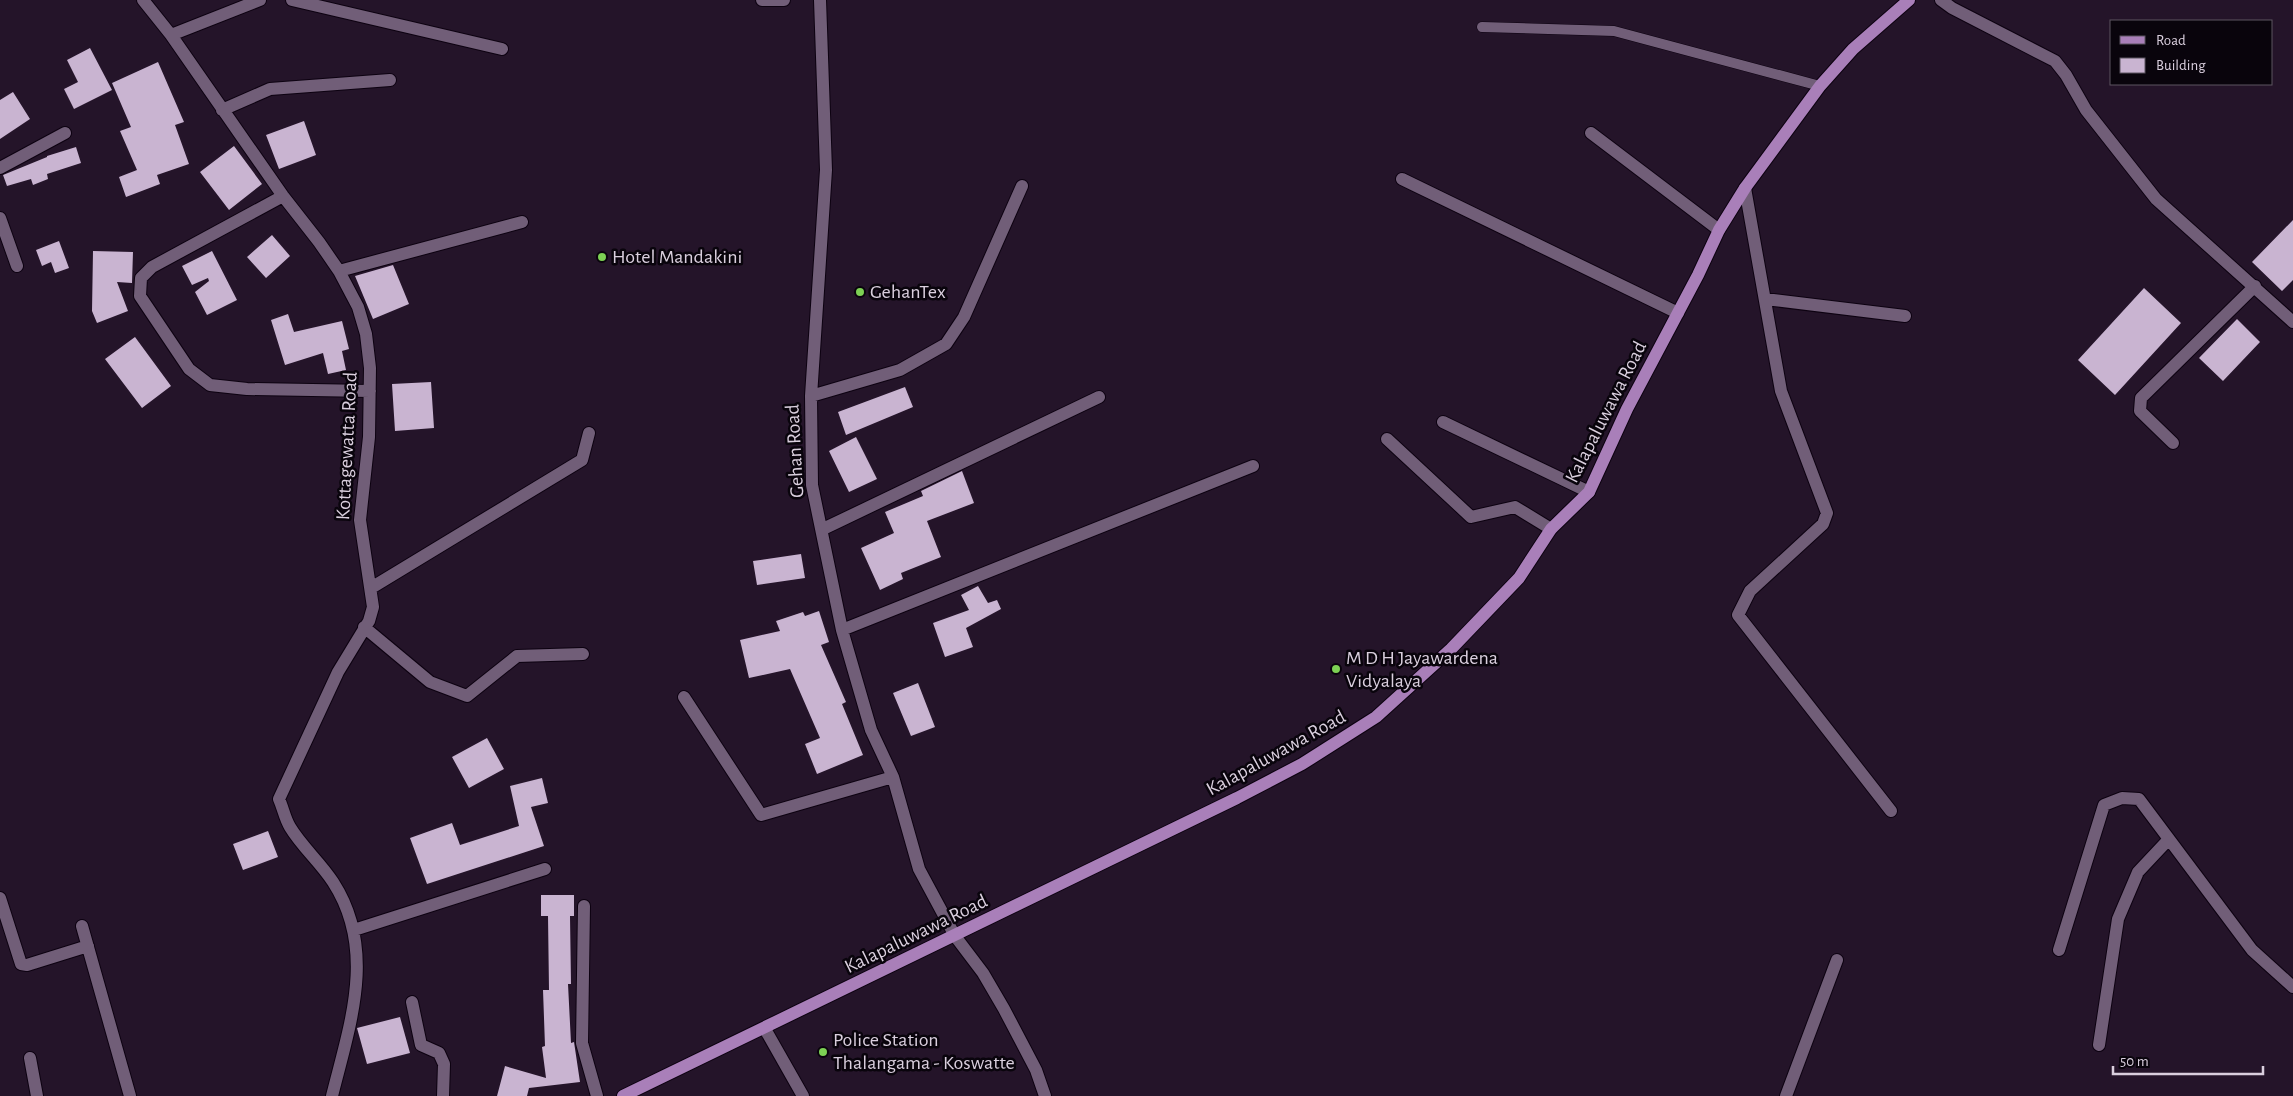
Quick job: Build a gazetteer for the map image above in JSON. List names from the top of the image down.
{
  "streets": {
    "main road": ["Kalapaluwawa Road"],
    "street": ["Kottagewatta Road", "Gehan Road"]
  },
  "crossings": [
    ["Kalapaluwawa Road", "Gehan Road"]
  ],
  "places": [
    "Hotel Mandakini",
    "GehanTex",
    "M D H Jayawardena Vidyalaya",
    "Police Station Thalangama - Koswatte"
  ],
  "legend": ["Road", "Building"],
  "scale_bar": "50 m"
}
